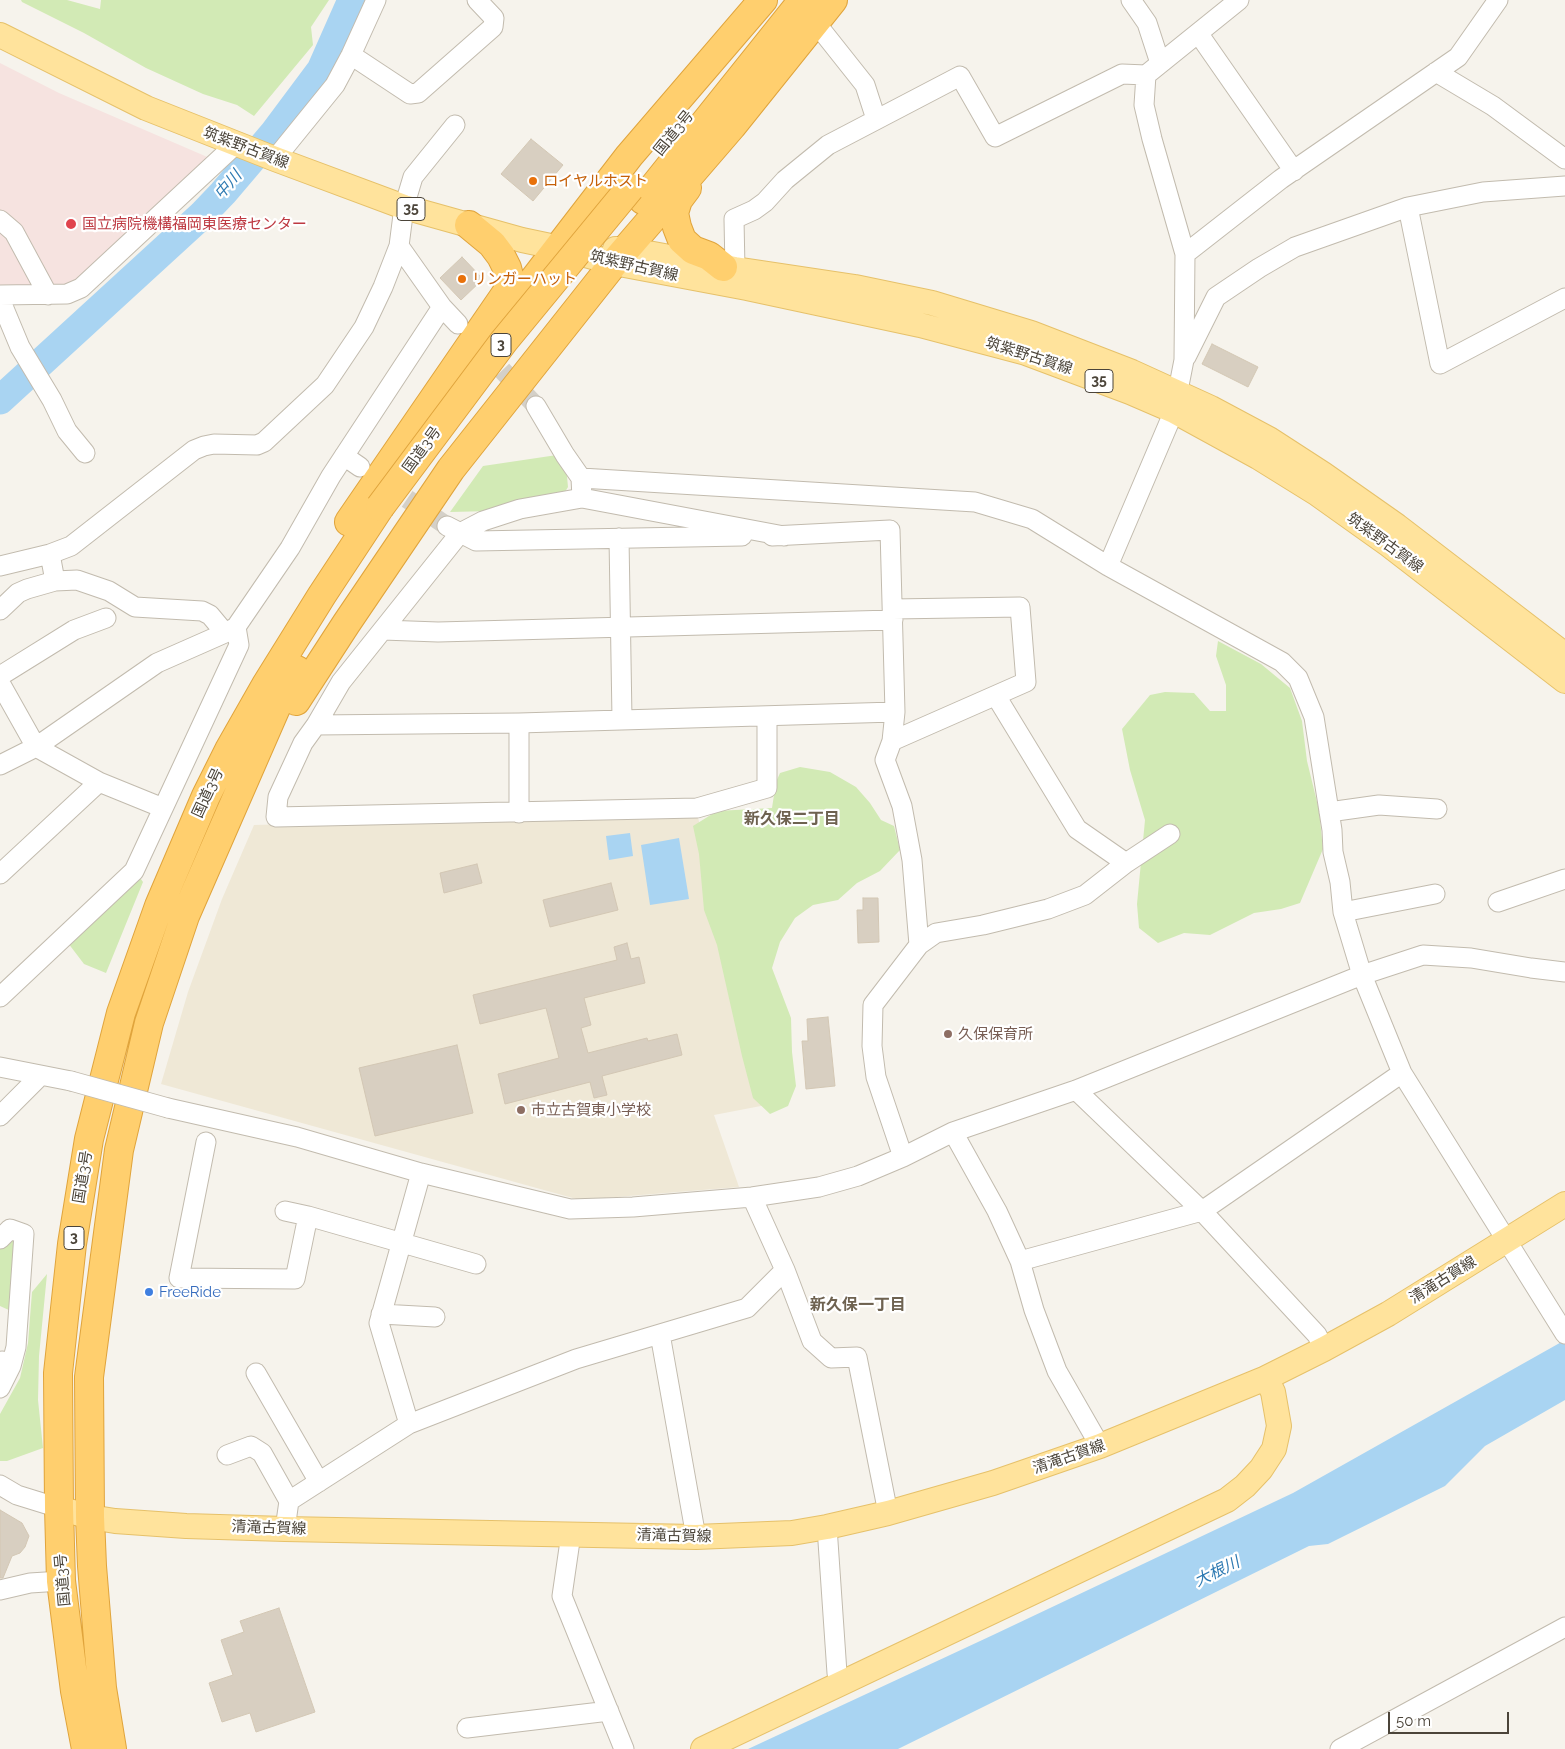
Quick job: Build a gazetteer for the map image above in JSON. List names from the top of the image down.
{
  "streets": {
    "highway": ["国道3号", "3"],
    "main road": ["筑紫野古賀線", "35", "清滝古賀線"]
  },
  "crossings": [
    ["国道3号", "清滝古賀線"]
  ],
  "districts": ["新久保二丁目", "新久保一丁目"],
  "water": ["中川", "大根川"],
  "places": [
    "ロイヤルホスト",
    "国立病院機構福岡東医療センター",
    "リンガーハット",
    "久保保育所",
    "市立古賀東小学校",
    "FreeRide"
  ],
  "scale_bar": "50 m"
}
